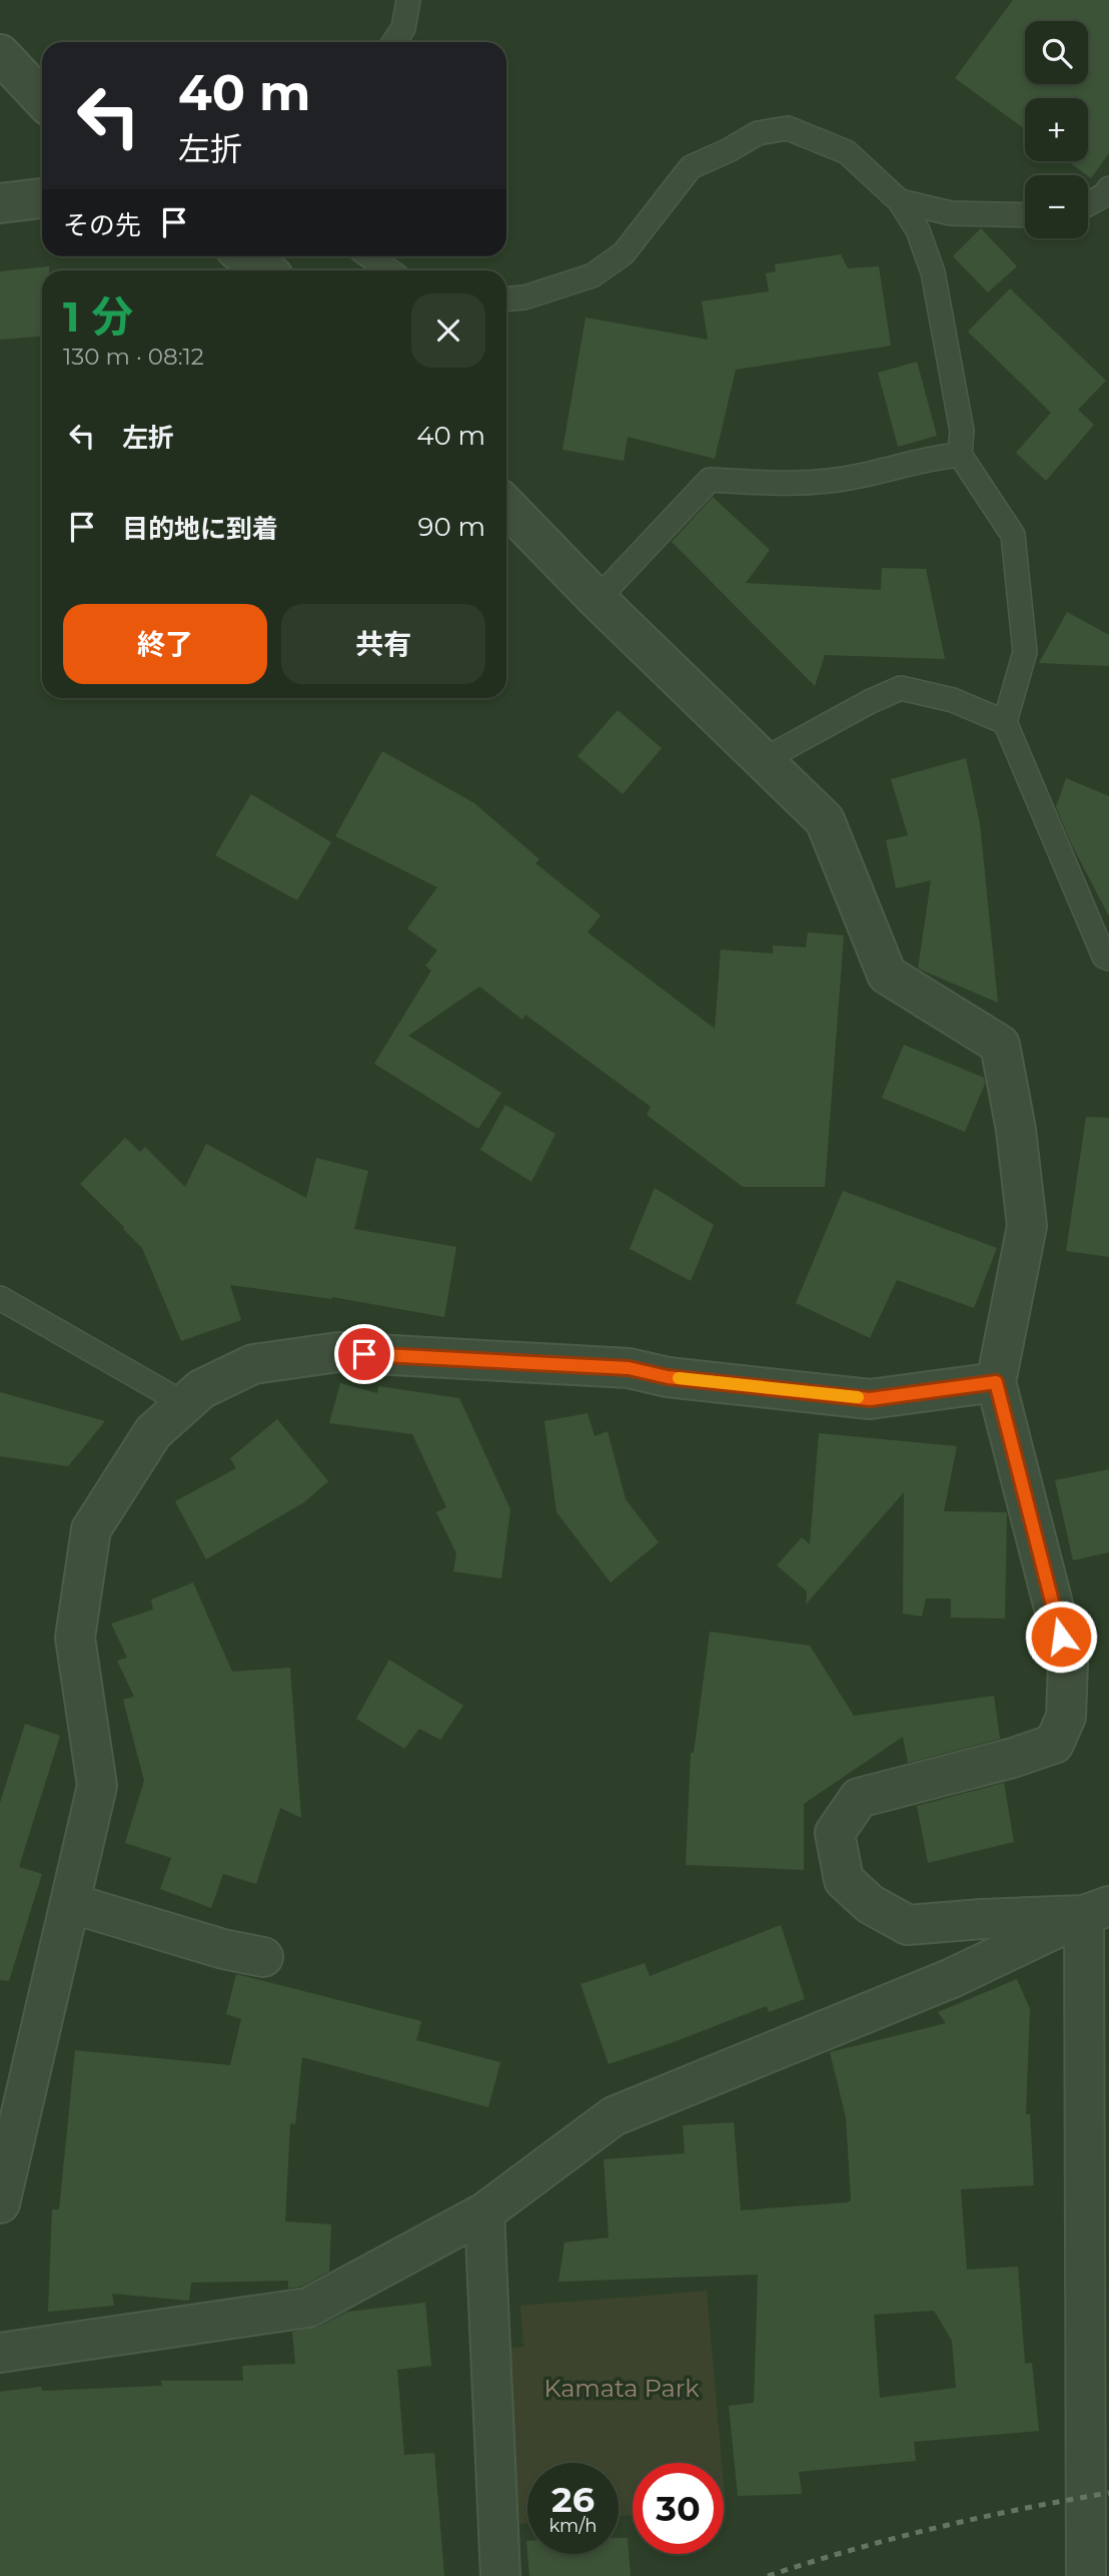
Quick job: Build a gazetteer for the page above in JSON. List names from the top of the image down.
{
  "parks": ["Kamata Park"],
  "page": {
    "map_buttons": ["+", "−"],
    "turn": ["40 m", "左折"],
    "then": "その先",
    "heading": ["1 分", "130 m · 08:12"],
    "list": [
      {
        "name": "左折",
        "value": "40 m"
      },
      {
        "name": "目的地に到着",
        "value": "90 m"
      }
    ],
    "buttons": ["終了", "共有"],
    "speed": "26 km/h",
    "limit": "30"
  }
}
